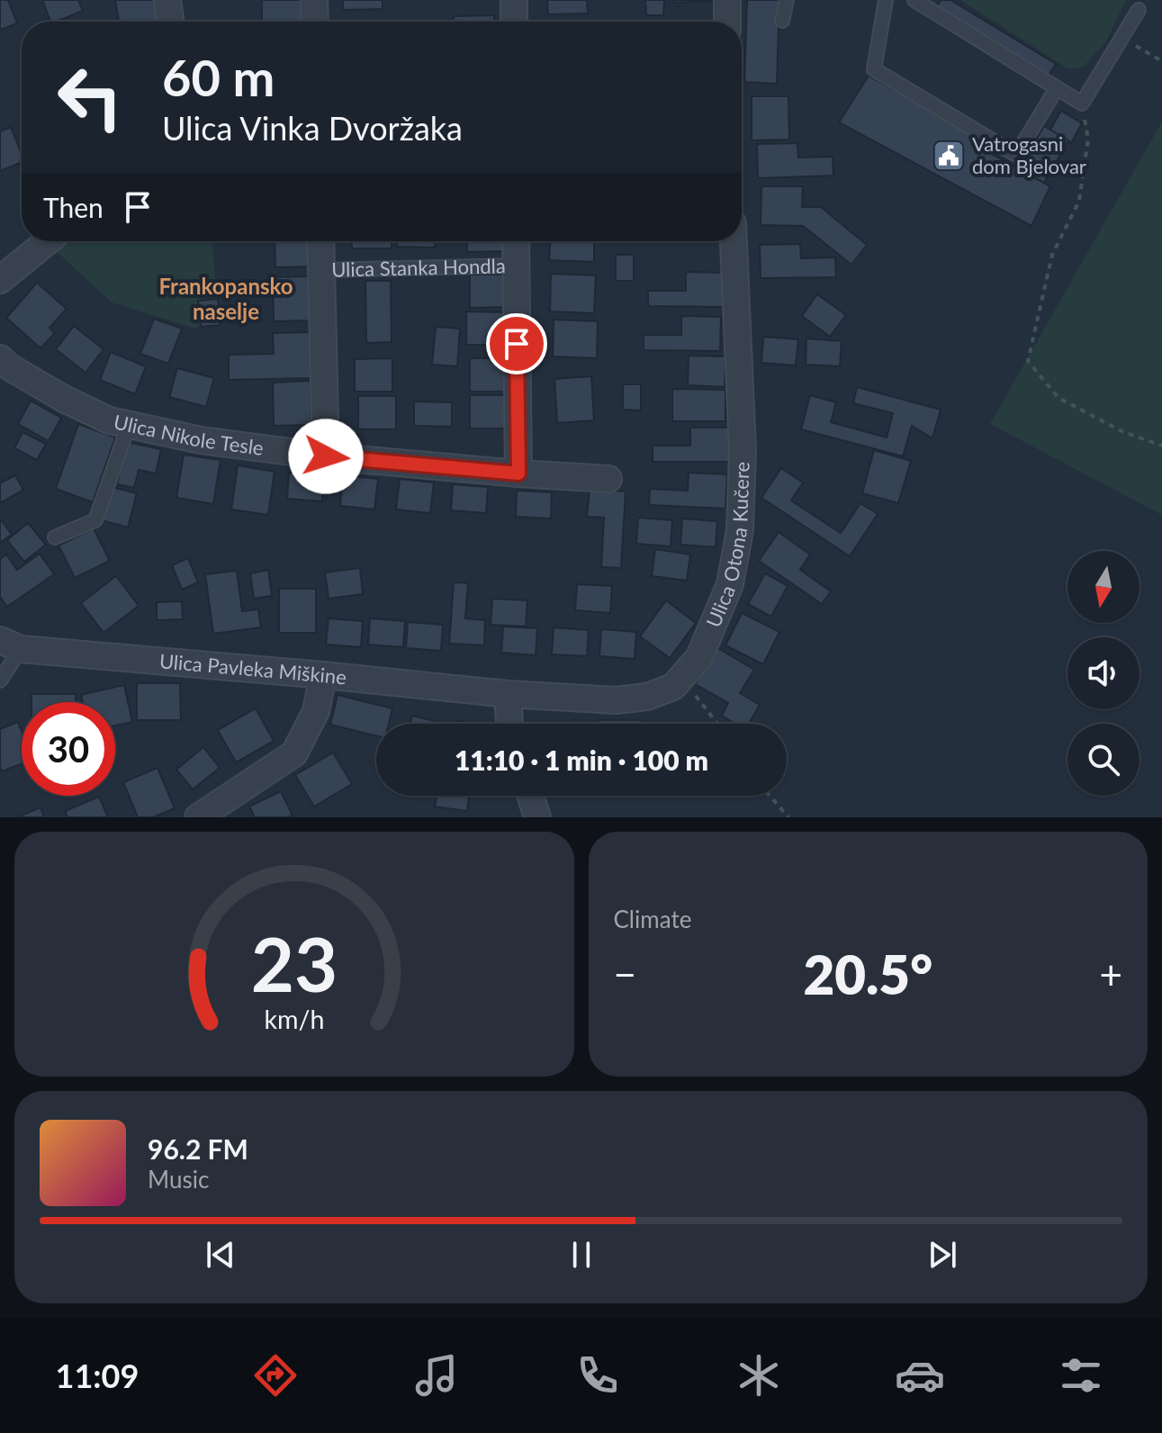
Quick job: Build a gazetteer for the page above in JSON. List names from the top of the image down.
{
  "streets": {
    "street": [
      "Ulica Stanka Hondla",
      "Ulica Nikole Tesle",
      "Ulica Otona Kučere",
      "Ulica Pavleka Miškine"
    ]
  },
  "crossings": [
    ["Ulica Stanka Hondla", "Ulica Nikole Tesle"],
    ["Ulica Otona Kučere", "Ulica Pavleka Miškine"]
  ],
  "districts": ["Frankopansko naselje"],
  "places": {
    "public building": ["Vatrogasni dom Bjelovar"]
  },
  "north": "bottom",
  "page": {
    "turn": ["60 m", "Ulica Vinka Dvoržaka"],
    "then": "Then",
    "limit": "30",
    "trip": "11:10 · 1 min · 100 m",
    "tile": "Climate",
    "heat": ["−", "20.5°", "+"],
    "song": ["96.2 FM", "Music"],
    "tabs": "11:09",
    "gauge": ["23", "km/h"]
  }
}
